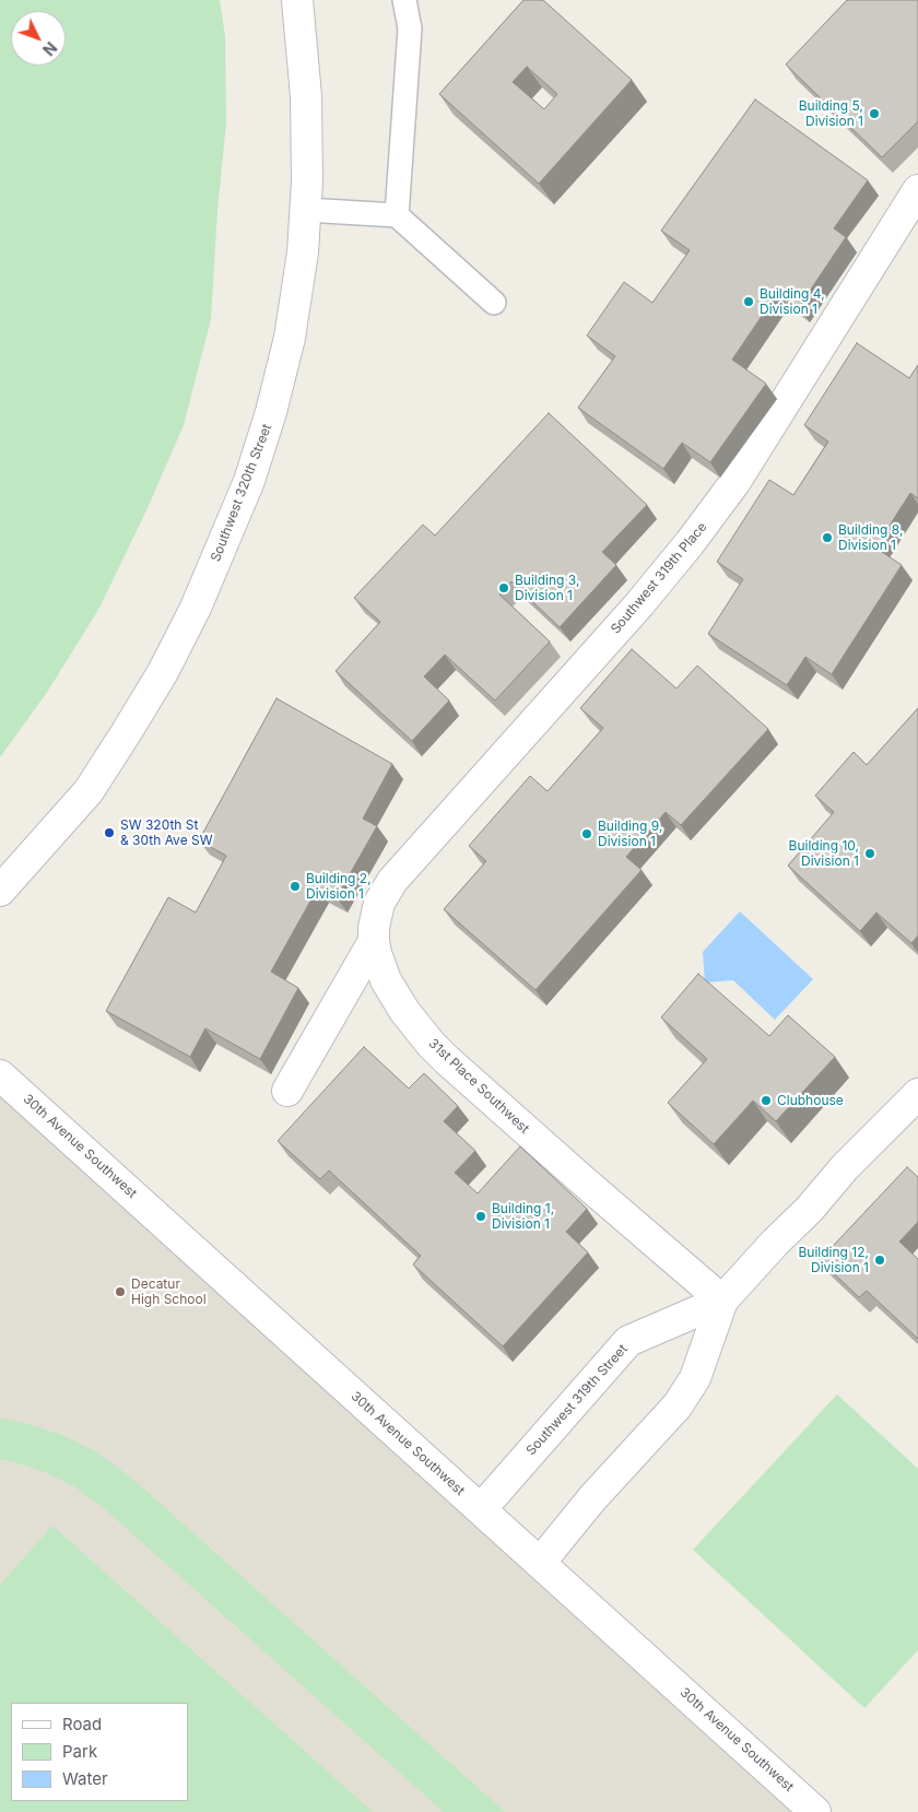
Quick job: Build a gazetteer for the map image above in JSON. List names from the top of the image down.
{
  "streets": {
    "street": [
      "Southwest 320th Street",
      "Southwest 319th Place",
      "31st Place Southwest",
      "30th Avenue Southwest",
      "Southwest 319th Street"
    ]
  },
  "crossings": [
    ["Southwest 319th Place", "31st Place Southwest"],
    ["31st Place Southwest", "Southwest 319th Street"],
    ["30th Avenue Southwest", "Southwest 319th Street"]
  ],
  "places": [
    "Building 5, Division 1",
    "Building 4, Division 1",
    "Building 8, Division 1",
    "Building 3, Division 1",
    "SW 320th St & 30th Ave SW",
    "Building 9, Division 1",
    "Building 10, Division 1",
    "Building 2, Division 1",
    "Clubhouse",
    "Building 1, Division 1",
    "Building 12, Division 1",
    "Decatur High School"
  ],
  "legend": ["Road", "Park", "Water"],
  "north": "bottom right"
}
